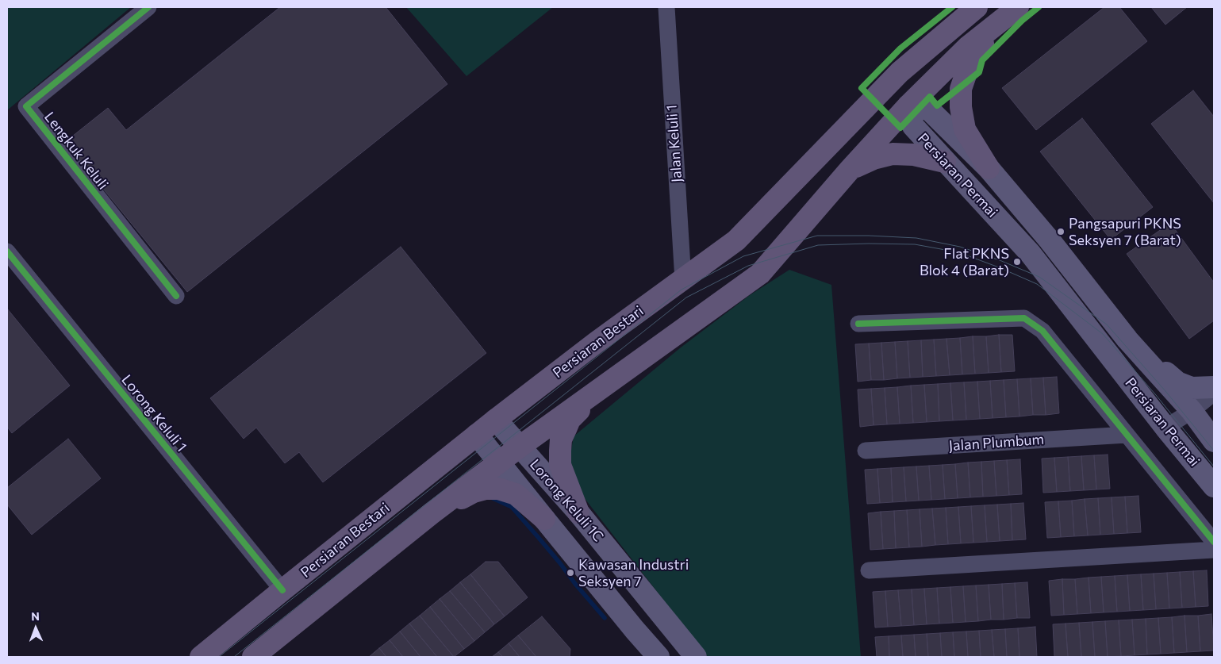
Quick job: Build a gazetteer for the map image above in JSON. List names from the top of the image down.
{
  "streets": {
    "main road": ["Persiaran Permai", "Persiaran Bestari", "Lorong Keluli 1C"],
    "street": [
      "Jalan Keluli 1",
      "Lengkuk Keluli",
      "Lorong Keluli 1",
      "Jalan Plumbum"
    ]
  },
  "crossings": [
    ["Jalan Keluli 1", "Persiaran Bestari"],
    ["Persiaran Bestari", "Lorong Keluli 1"],
    ["Persiaran Bestari", "Lorong Keluli 1C"]
  ],
  "places": ["Pangsapuri PKNS Seksyen 7 (Barat)", "Flat PKNS Blok 4 (Barat)", "Kawasan Industri Seksyen 7"],
  "north": "top"
}
